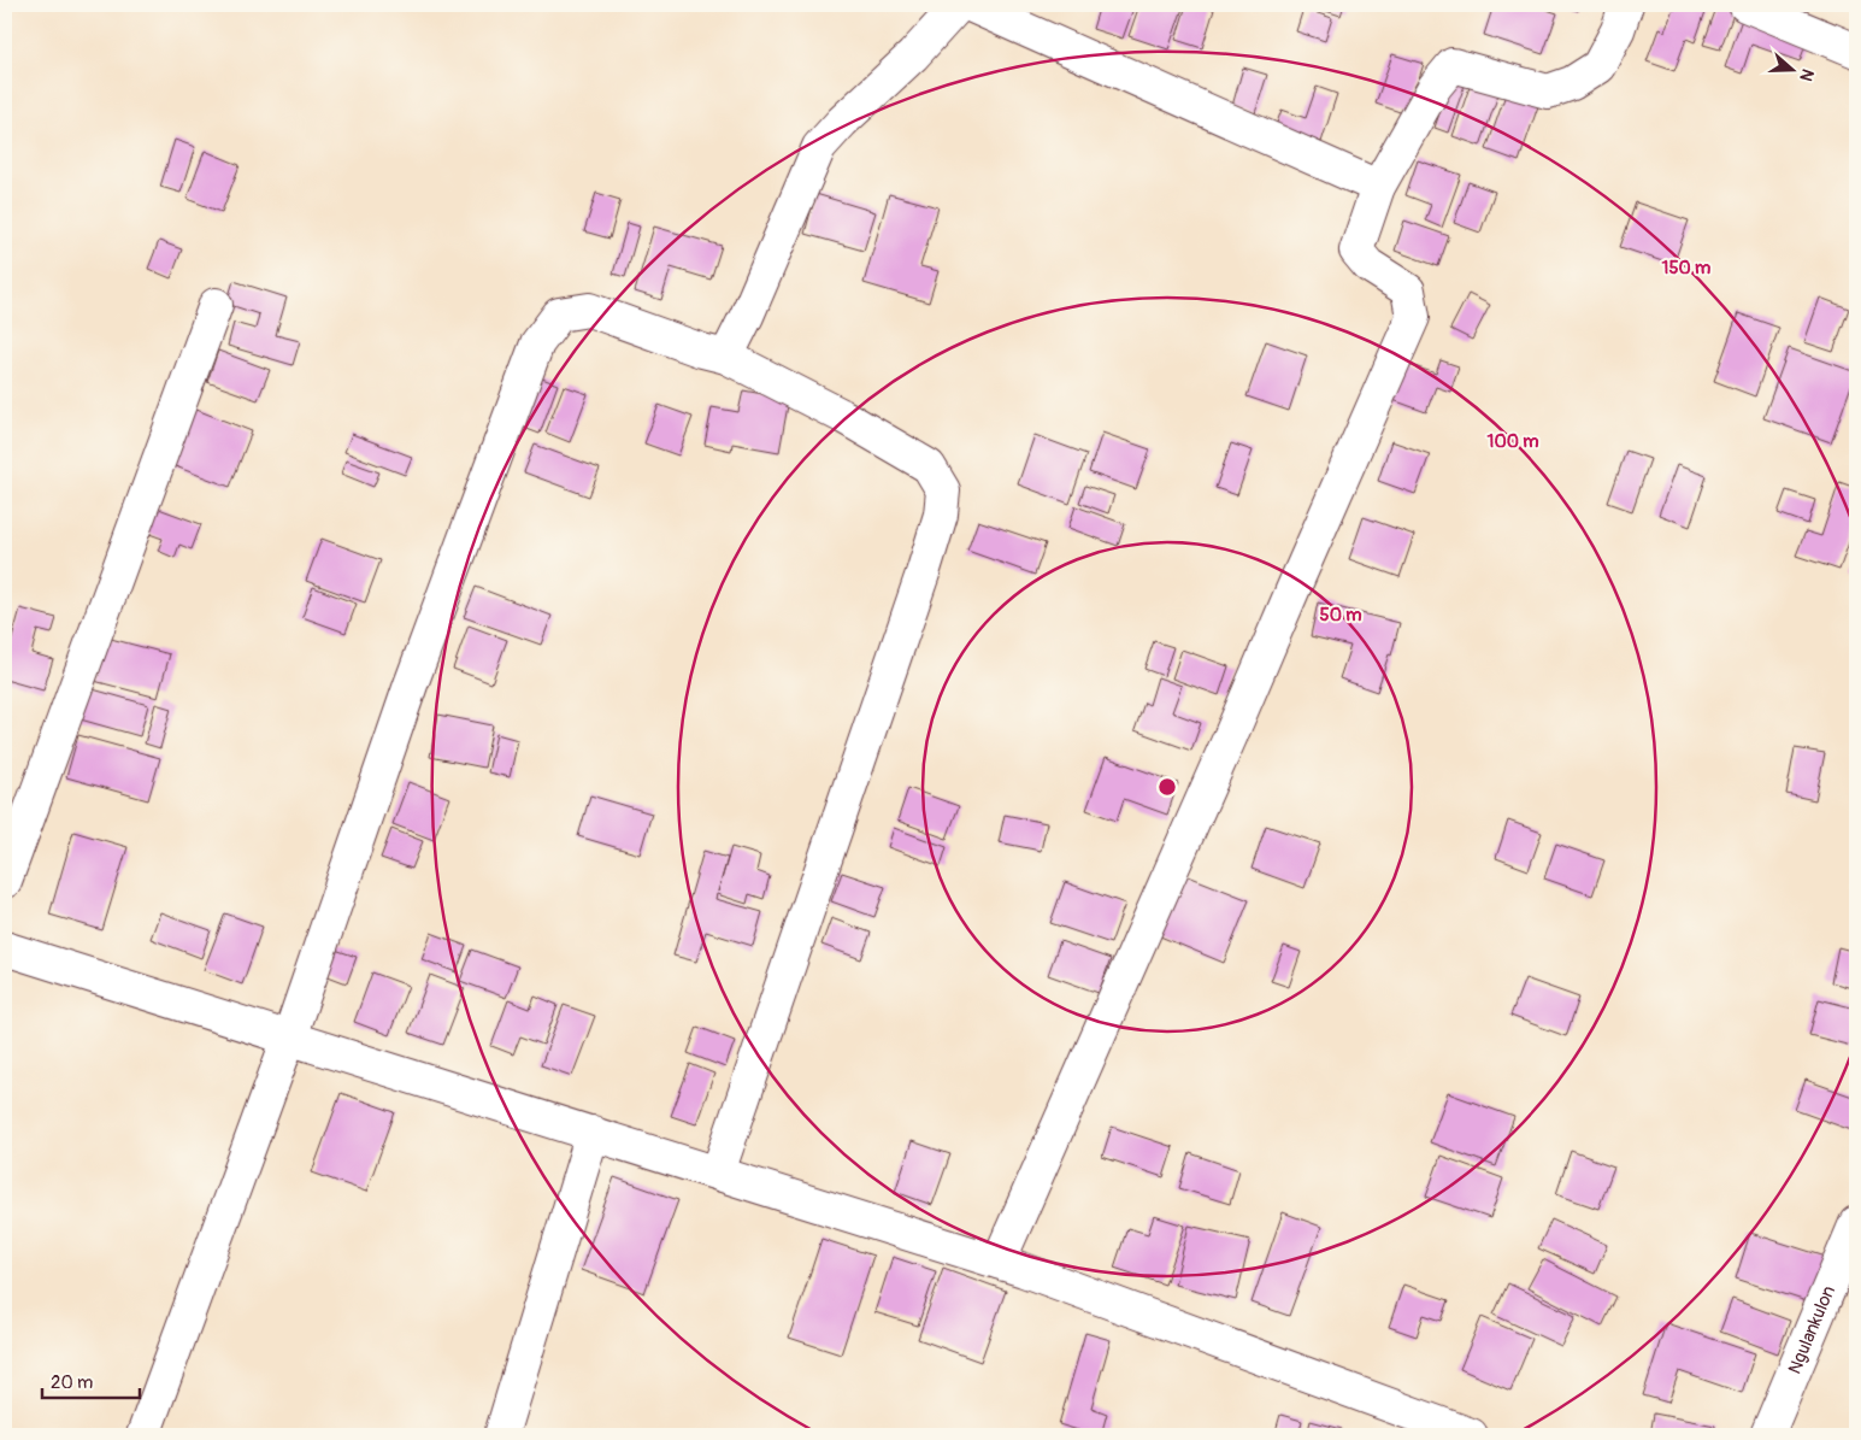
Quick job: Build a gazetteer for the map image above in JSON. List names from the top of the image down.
{
  "streets": {
    "street": ["Ngulankulon"]
  },
  "scale_bar": "20 m",
  "north": "right",
  "rings": ["150 m", "100 m", "50 m"]
}
